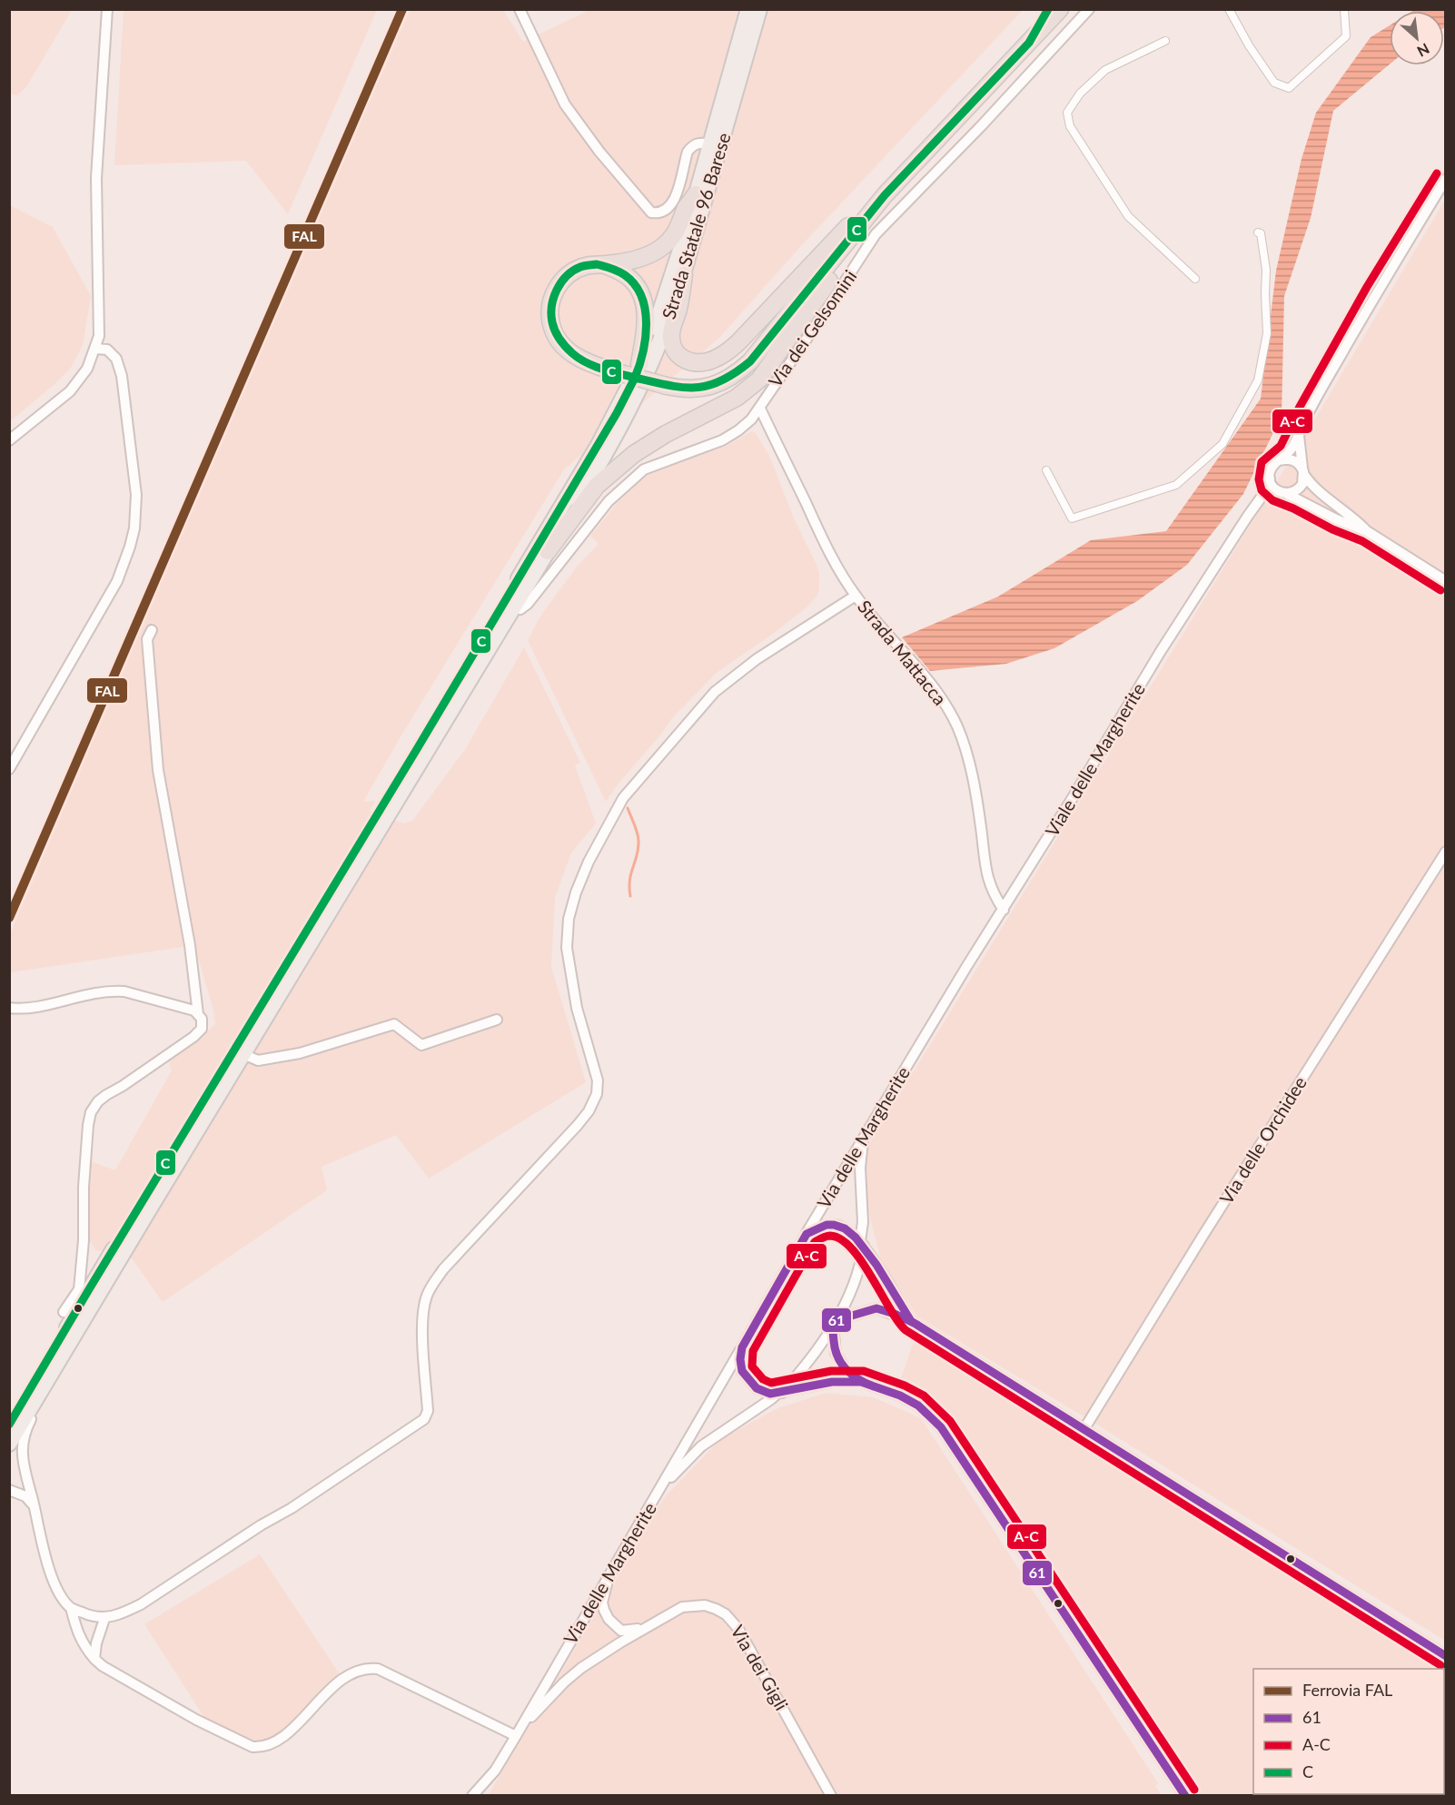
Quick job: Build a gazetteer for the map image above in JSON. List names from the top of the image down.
{
  "streets": {
    "main road": ["Strada Statale 96 Barese"],
    "street": [
      "Via dei Gelsomini",
      "Strada Mattacca",
      "Viale delle Margherite",
      "Via delle Margherite",
      "Via delle Orchidee",
      "Via dei Gigli"
    ]
  },
  "crossings": [
    ["Strada Statale 96 Barese", "Via dei Gelsomini"],
    ["Via dei Gelsomini", "Strada Mattacca"],
    ["Strada Mattacca", "Viale delle Margherite"],
    ["Viale delle Margherite", "Via delle Margherite"],
    ["Via delle Margherite", "Via dei Gigli"]
  ],
  "lines": [
    "rail line FAL",
    "transit line C",
    "transit line A-C",
    "transit line 61"
  ],
  "legend": [
    "Ferrovia FAL",
    "61",
    "A-C",
    "C"
  ],
  "north": "bottom right"
}
